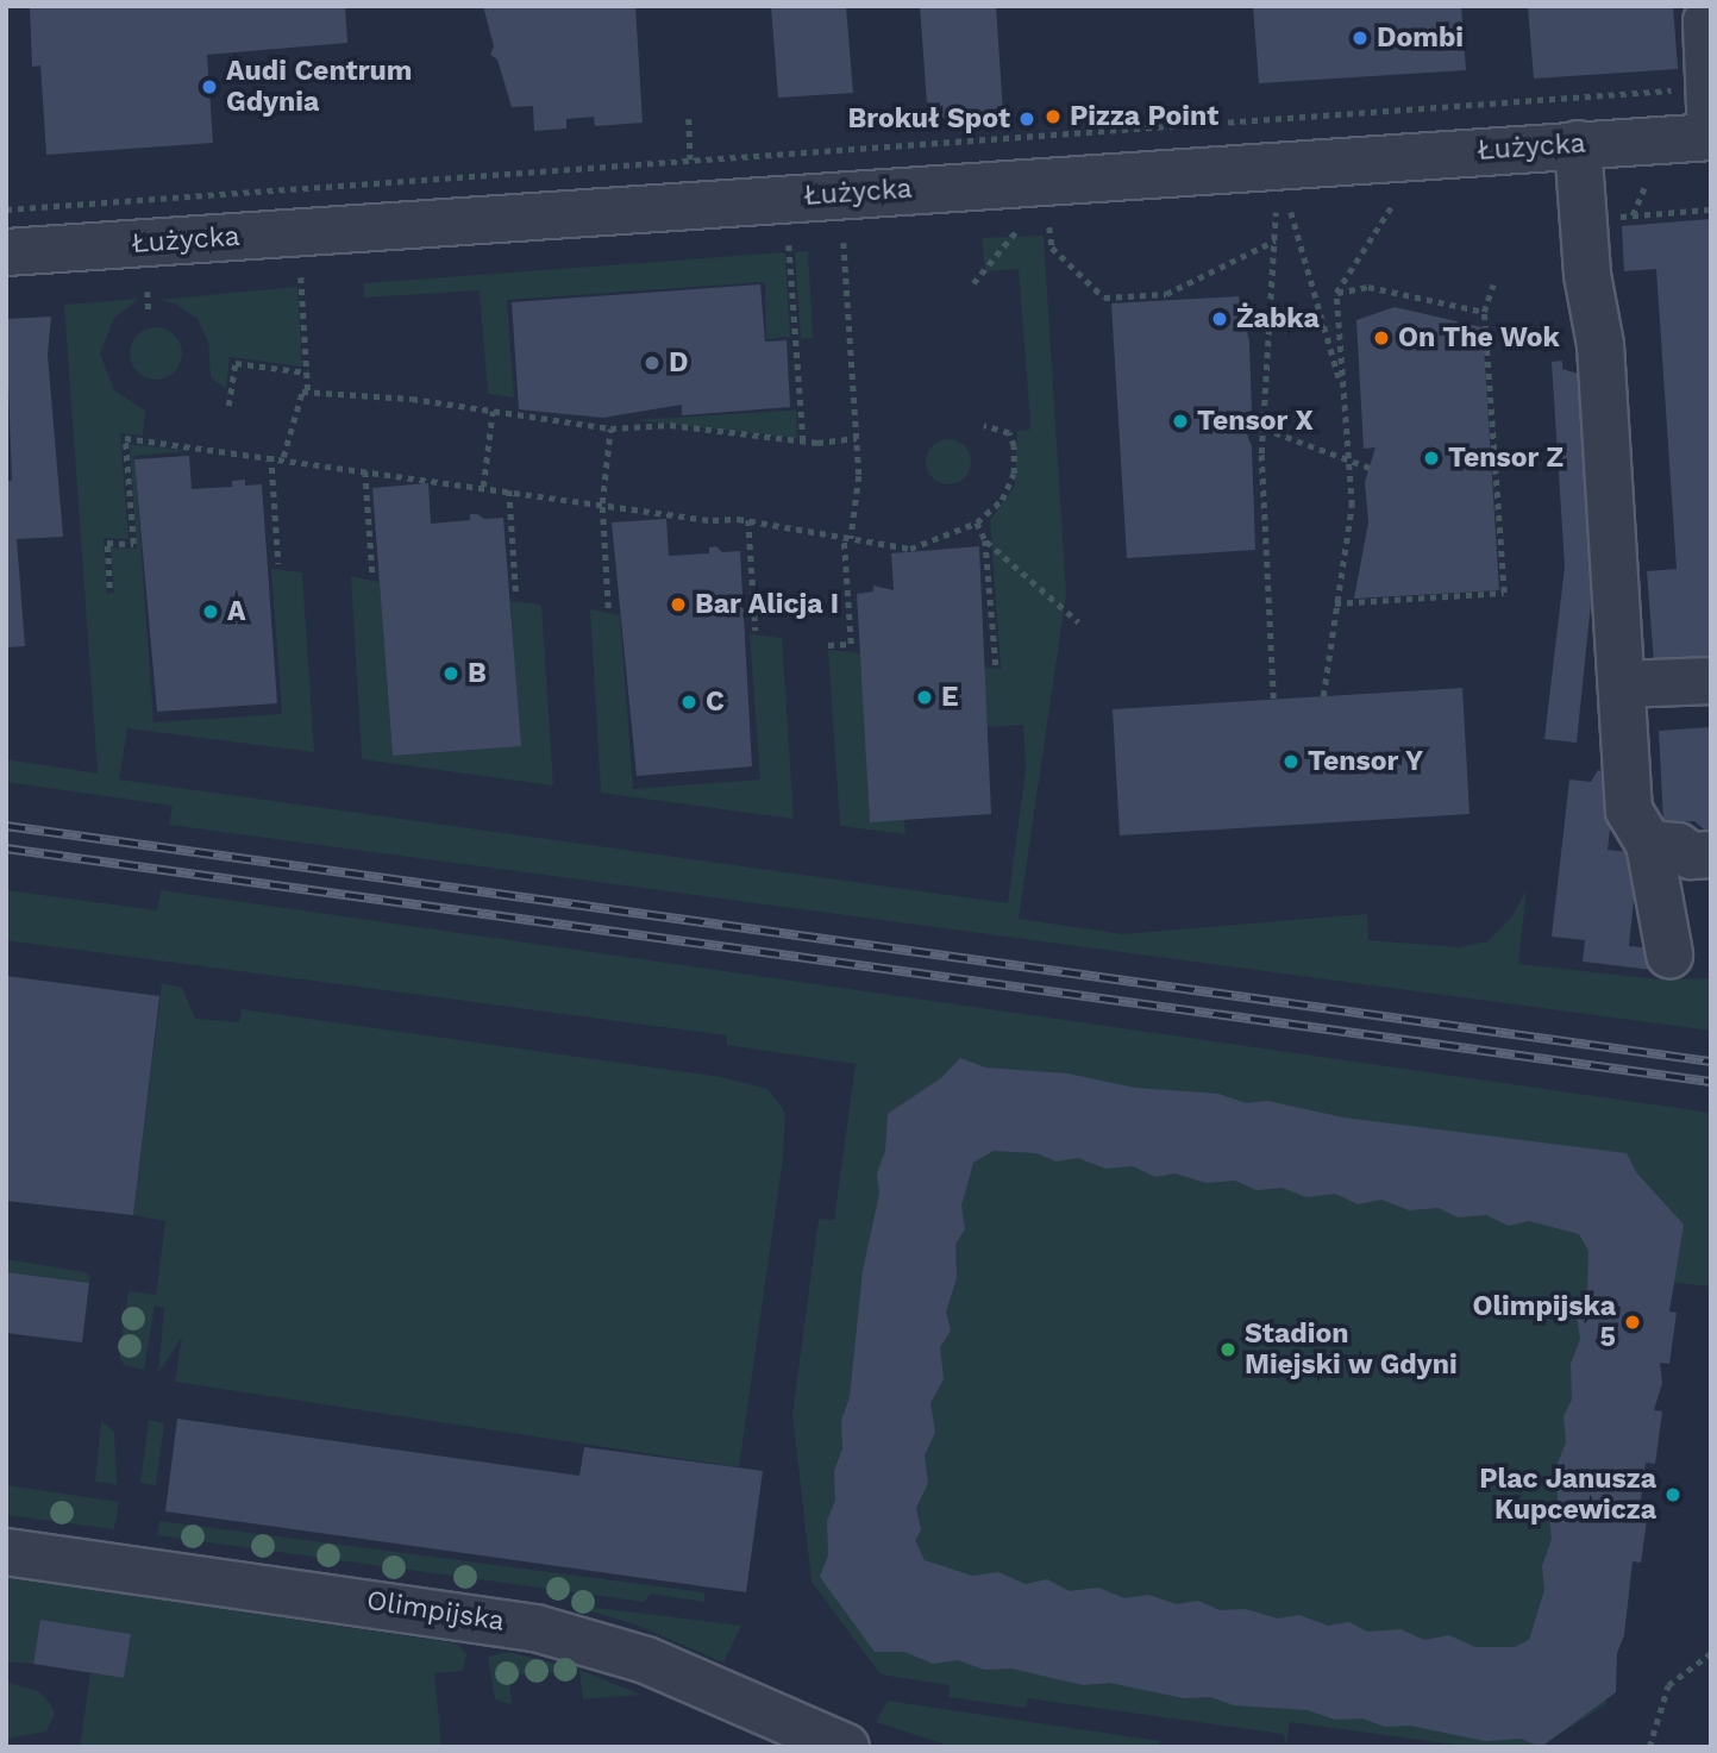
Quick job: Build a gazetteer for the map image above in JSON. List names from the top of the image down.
{
  "streets": {
    "street": ["Łużycka", "Olimpijska"]
  },
  "places": [
    "Dombi",
    "Audi Centrum Gdynia",
    "Pizza Point",
    "Brokuł Spot",
    "Żabka",
    "On The Wok",
    "D",
    "Tensor X",
    "Tensor Z",
    "Bar Alicja I",
    "A",
    "B",
    "E",
    "C",
    "Tensor Y",
    "Olimpijska 5",
    "Stadion Miejski w Gdyni",
    "Plac Janusza Kupcewicza"
  ]
}
